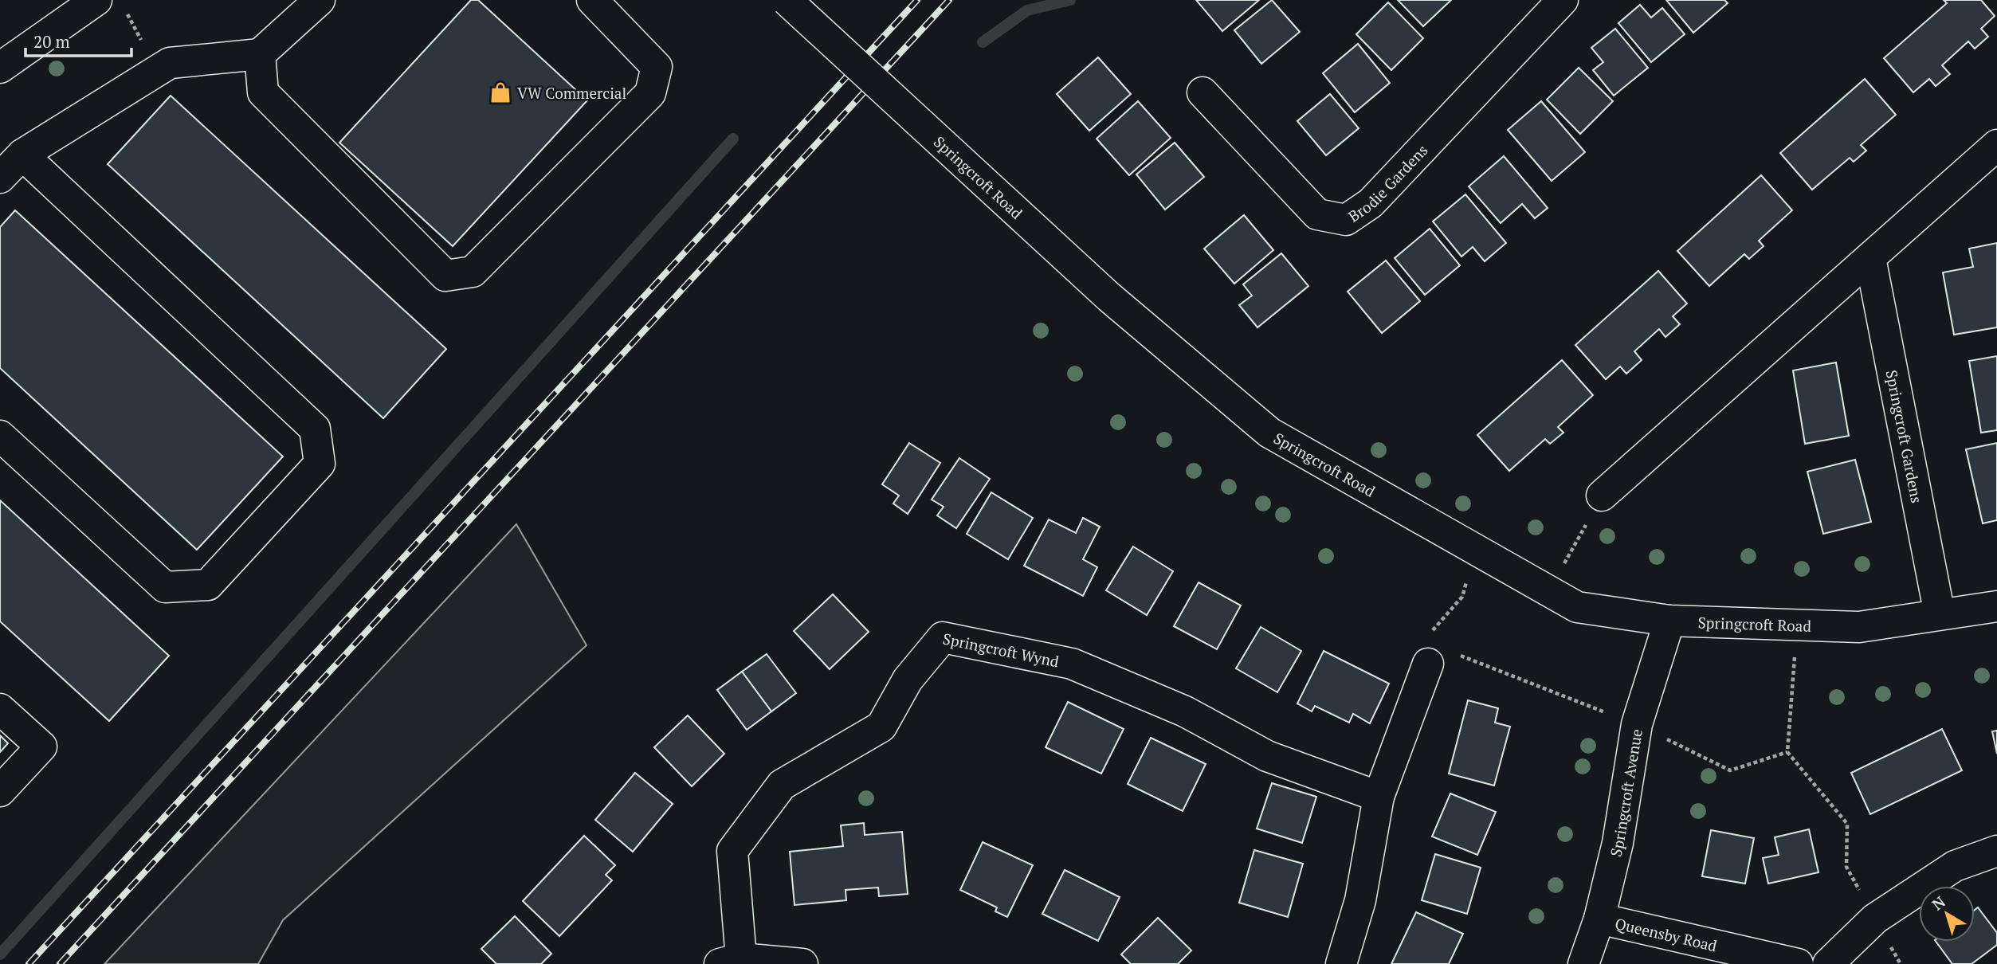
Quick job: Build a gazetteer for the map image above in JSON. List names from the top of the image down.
{
  "streets": {
    "street": [
      "Springcroft Road",
      "Brodie Gardens",
      "Springcroft Gardens",
      "Springcroft Wynd",
      "Springcroft Avenue",
      "Queensby Road"
    ]
  },
  "crossings": [
    ["Springcroft Road", "Springcroft Gardens"],
    ["Springcroft Road", "Springcroft Avenue"],
    ["Springcroft Avenue", "Queensby Road"]
  ],
  "places": {
    "shop": ["VW Commercial"]
  },
  "scale_bar": "20 m",
  "north": "top left"
}
